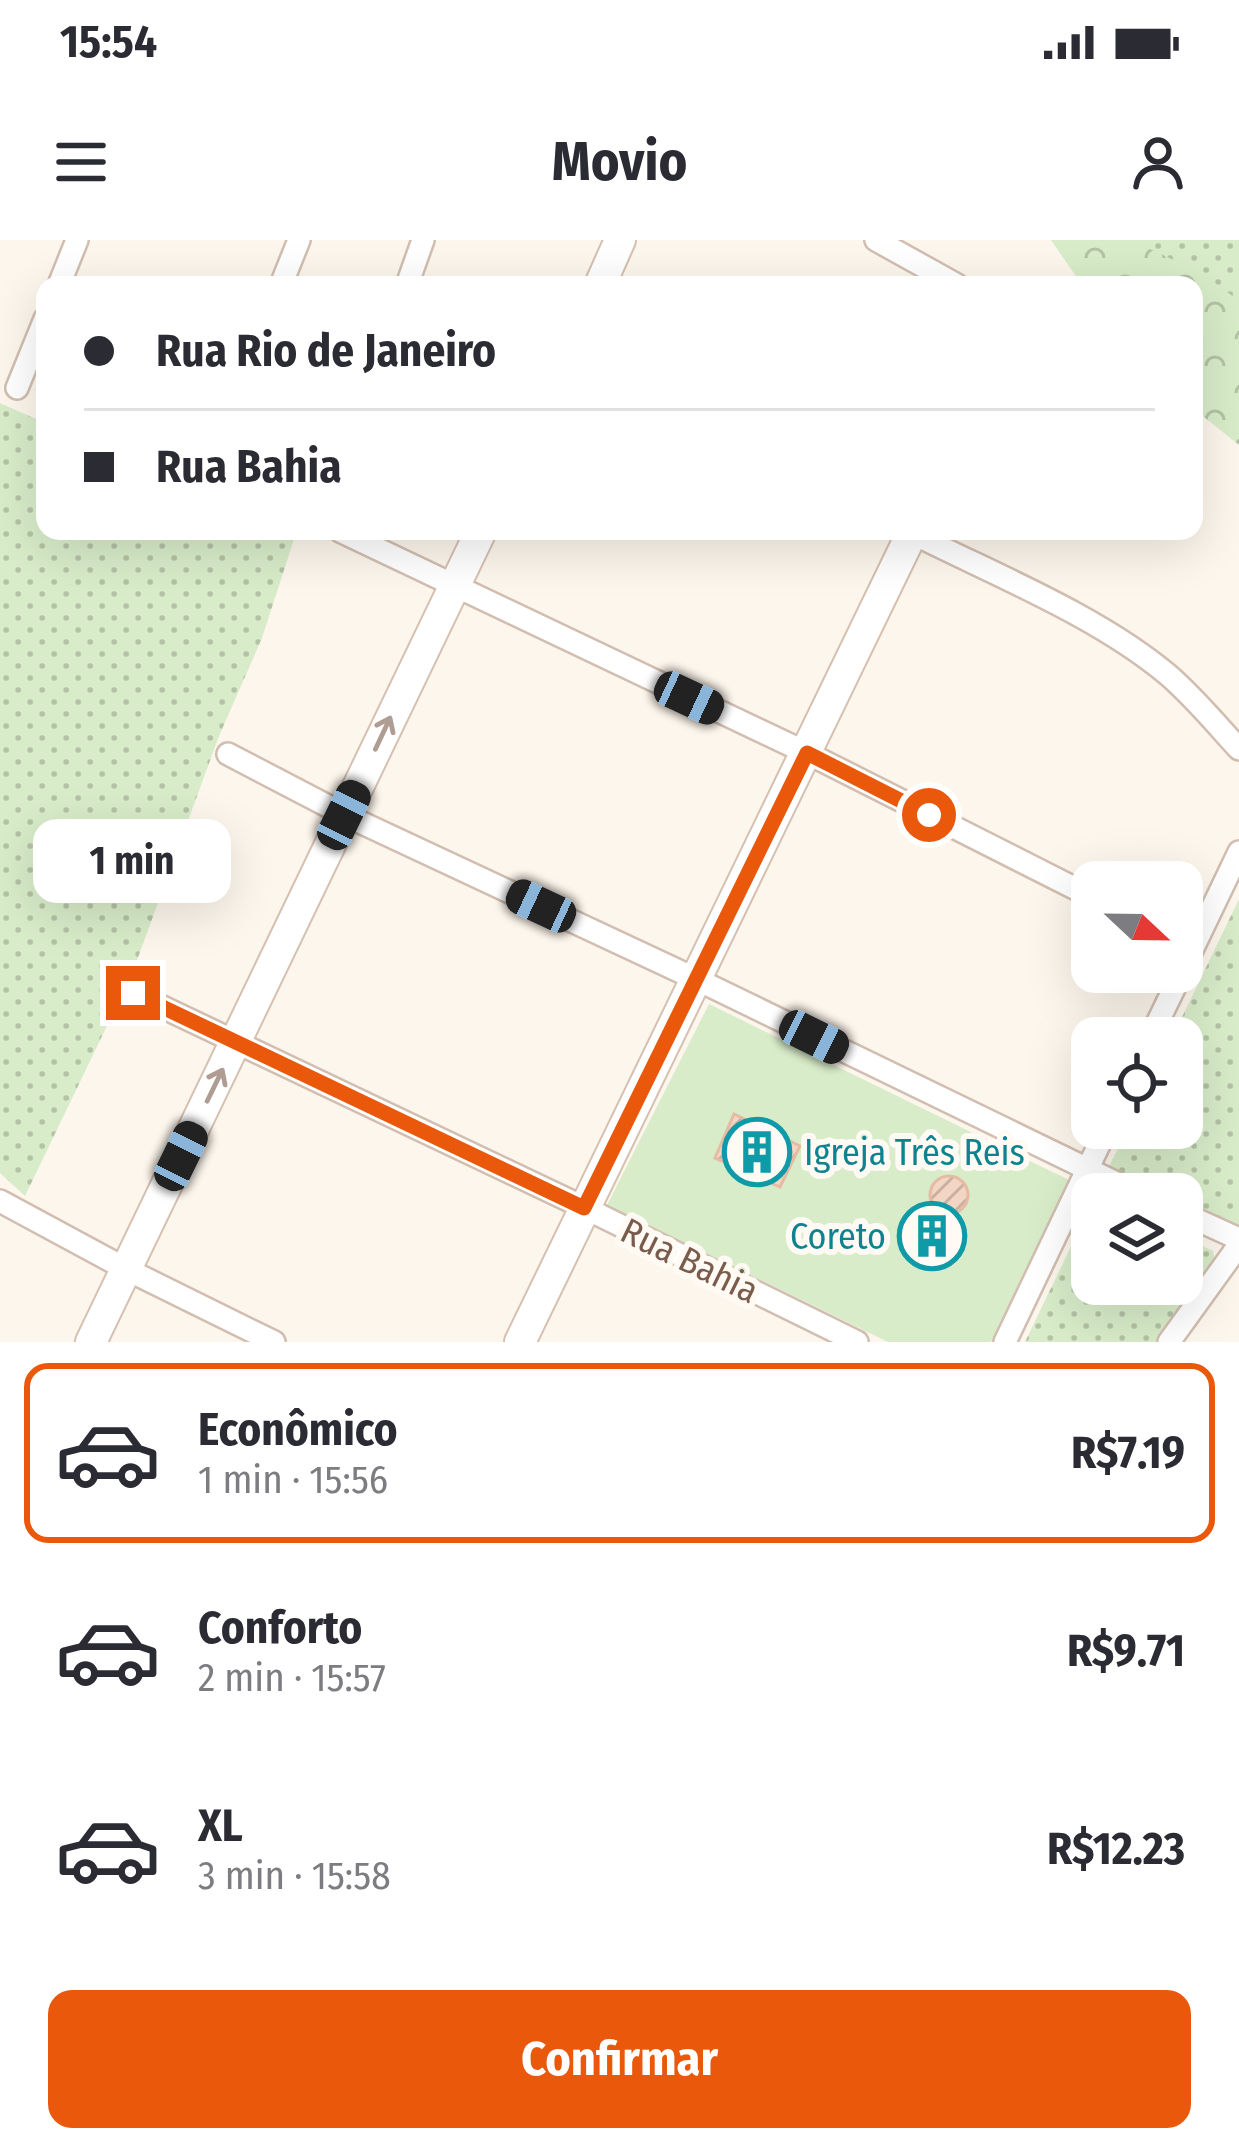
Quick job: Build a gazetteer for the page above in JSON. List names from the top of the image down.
{
  "streets": {
    "street": ["Rua Bahia"]
  },
  "places": {
    "building": ["Igreja Três Reis", "Coreto"]
  },
  "north": "right",
  "page": {
    "status": "15:54",
    "header": "Movio",
    "banner": ["Rua Rio de Janeiro", "Rua Bahia"],
    "bubble": "1 min",
    "list": [
      {
        "name": "Econômico",
        "note": "1 min · 15:56",
        "value": "R$7.19"
      },
      {
        "name": "Conforto",
        "note": "2 min · 15:57",
        "value": "R$9.71"
      },
      {
        "name": "XL",
        "note": "3 min · 15:58",
        "value": "R$12.23"
      }
    ],
    "buttons": "Confirmar"
  }
}
